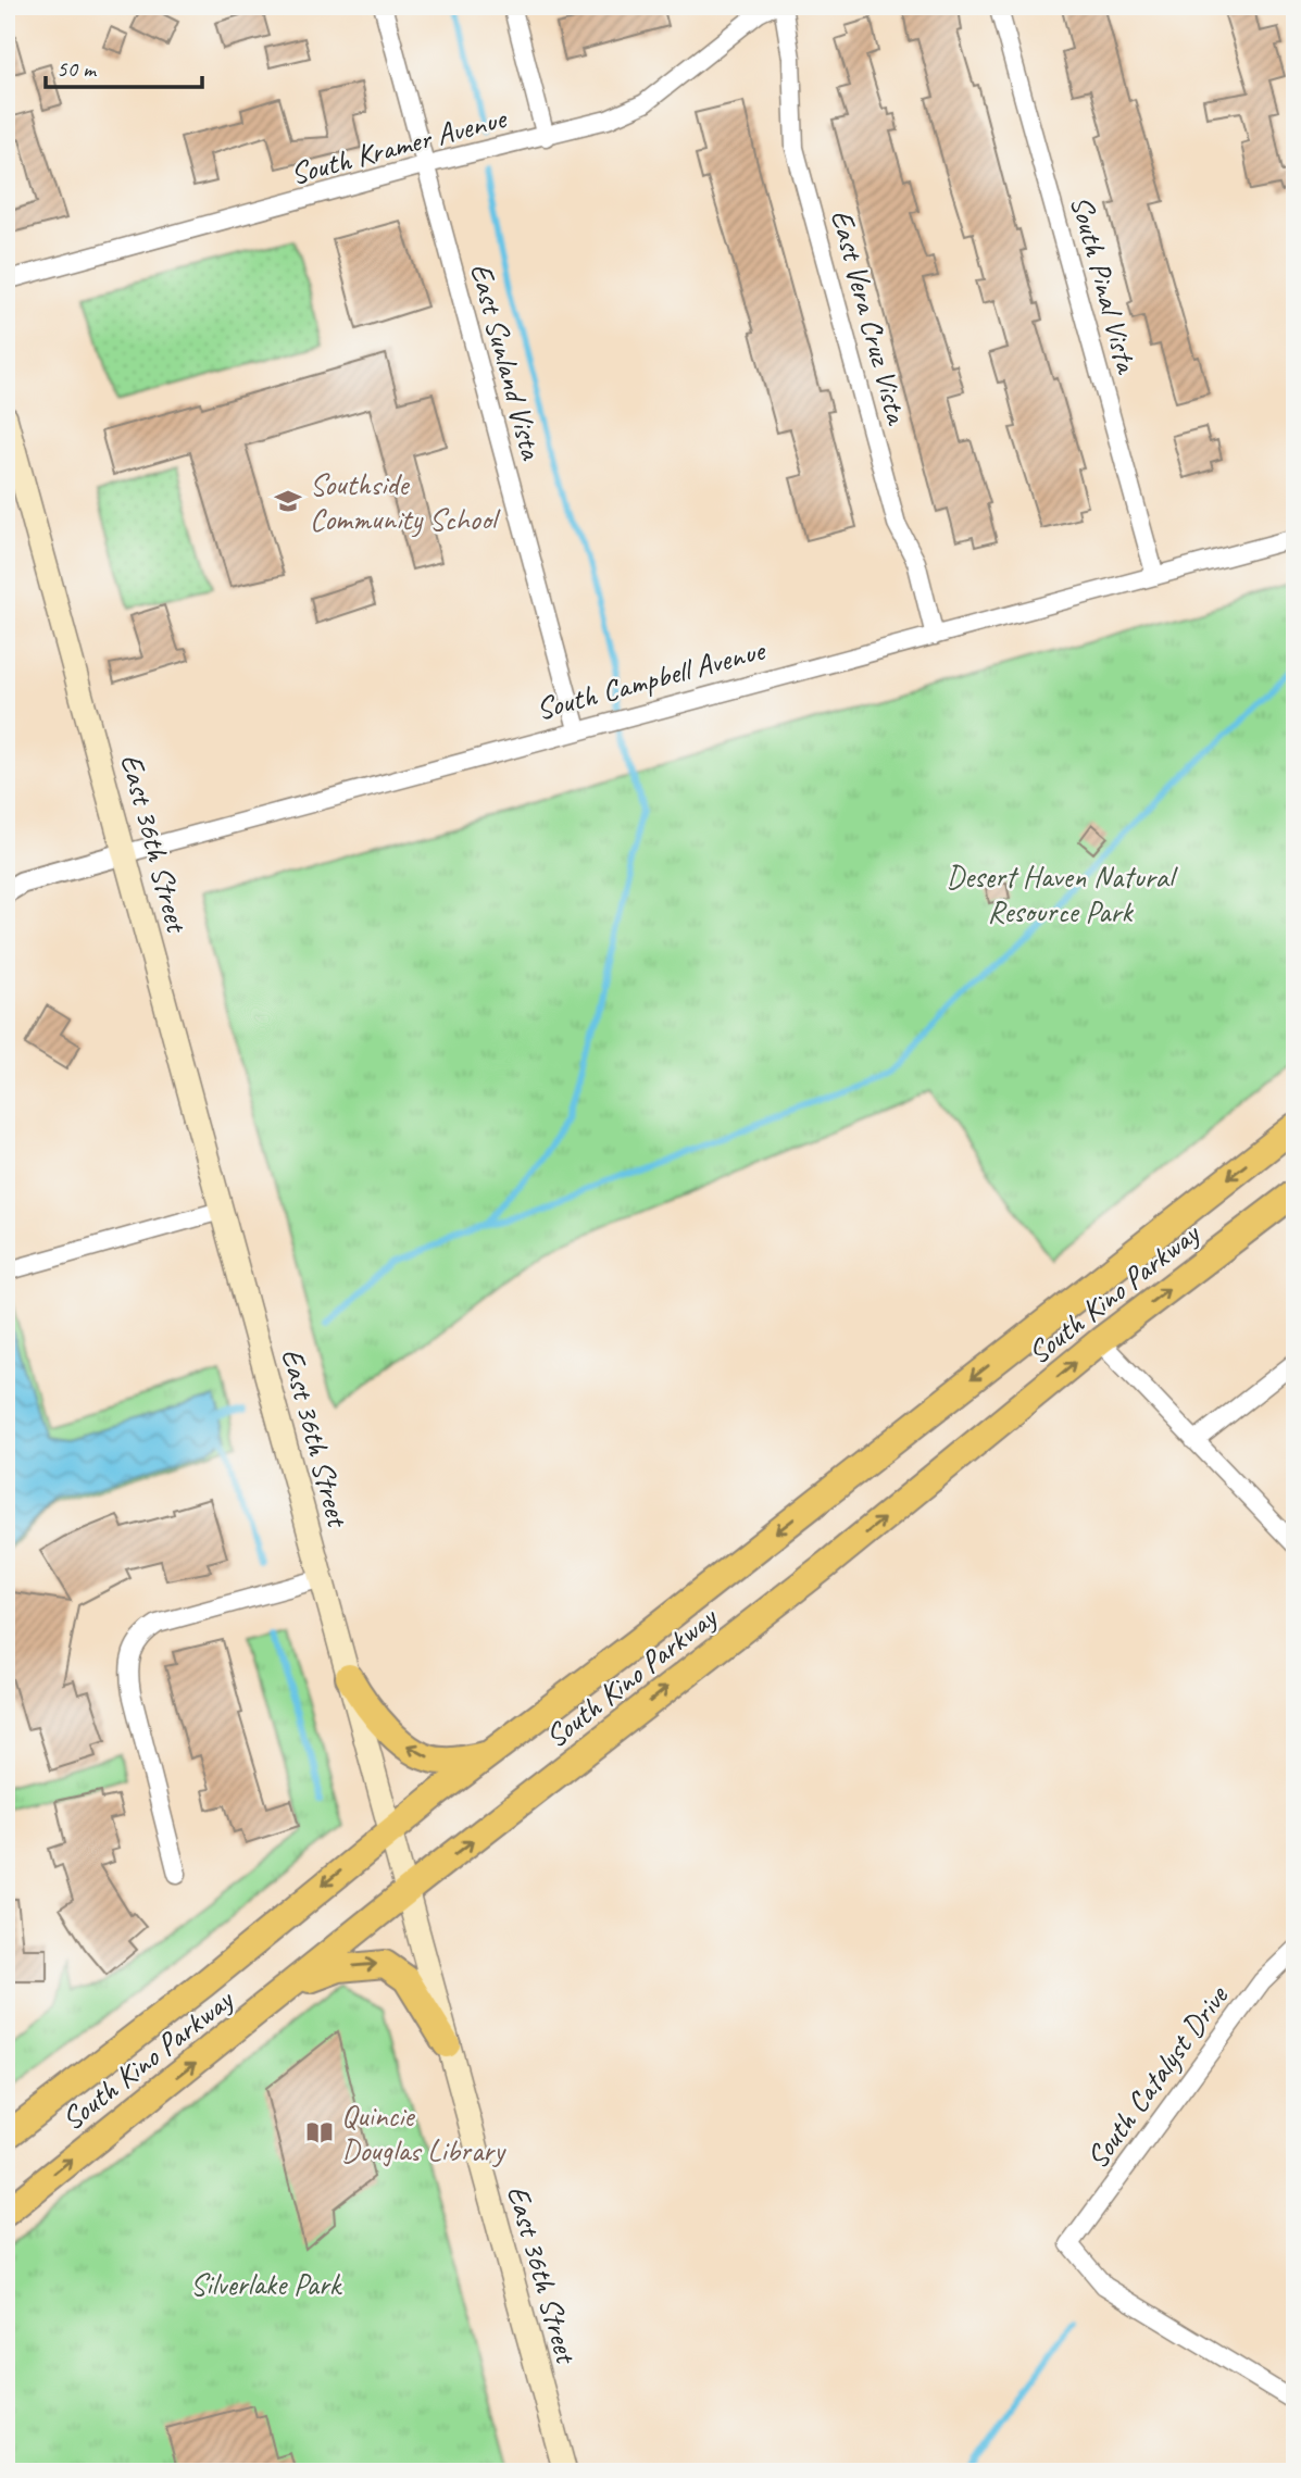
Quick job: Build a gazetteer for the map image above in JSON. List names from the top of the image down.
{
  "streets": {
    "main road": ["East 36th Street", "South Kino Parkway"],
    "street": [
      "South Kramer Avenue",
      "South Pinal Vista",
      "East Vera Cruz Vista",
      "East Sunland Vista",
      "South Campbell Avenue",
      "South Catalyst Drive"
    ]
  },
  "crossings": [
    ["South Kramer Avenue", "East Sunland Vista"],
    ["South Pinal Vista", "South Campbell Avenue"],
    ["East Vera Cruz Vista", "South Campbell Avenue"],
    ["East Sunland Vista", "South Campbell Avenue"],
    ["South Campbell Avenue", "East 36th Street"],
    ["East 36th Street", "South Kino Parkway"]
  ],
  "parks": ["Desert Haven Natural Resource Park", "Silverlake Park"],
  "places": {
    "school or university": ["Southside Community School"],
    "library": ["Quincie Douglas Library"]
  },
  "scale_bar": "50 m"
}
